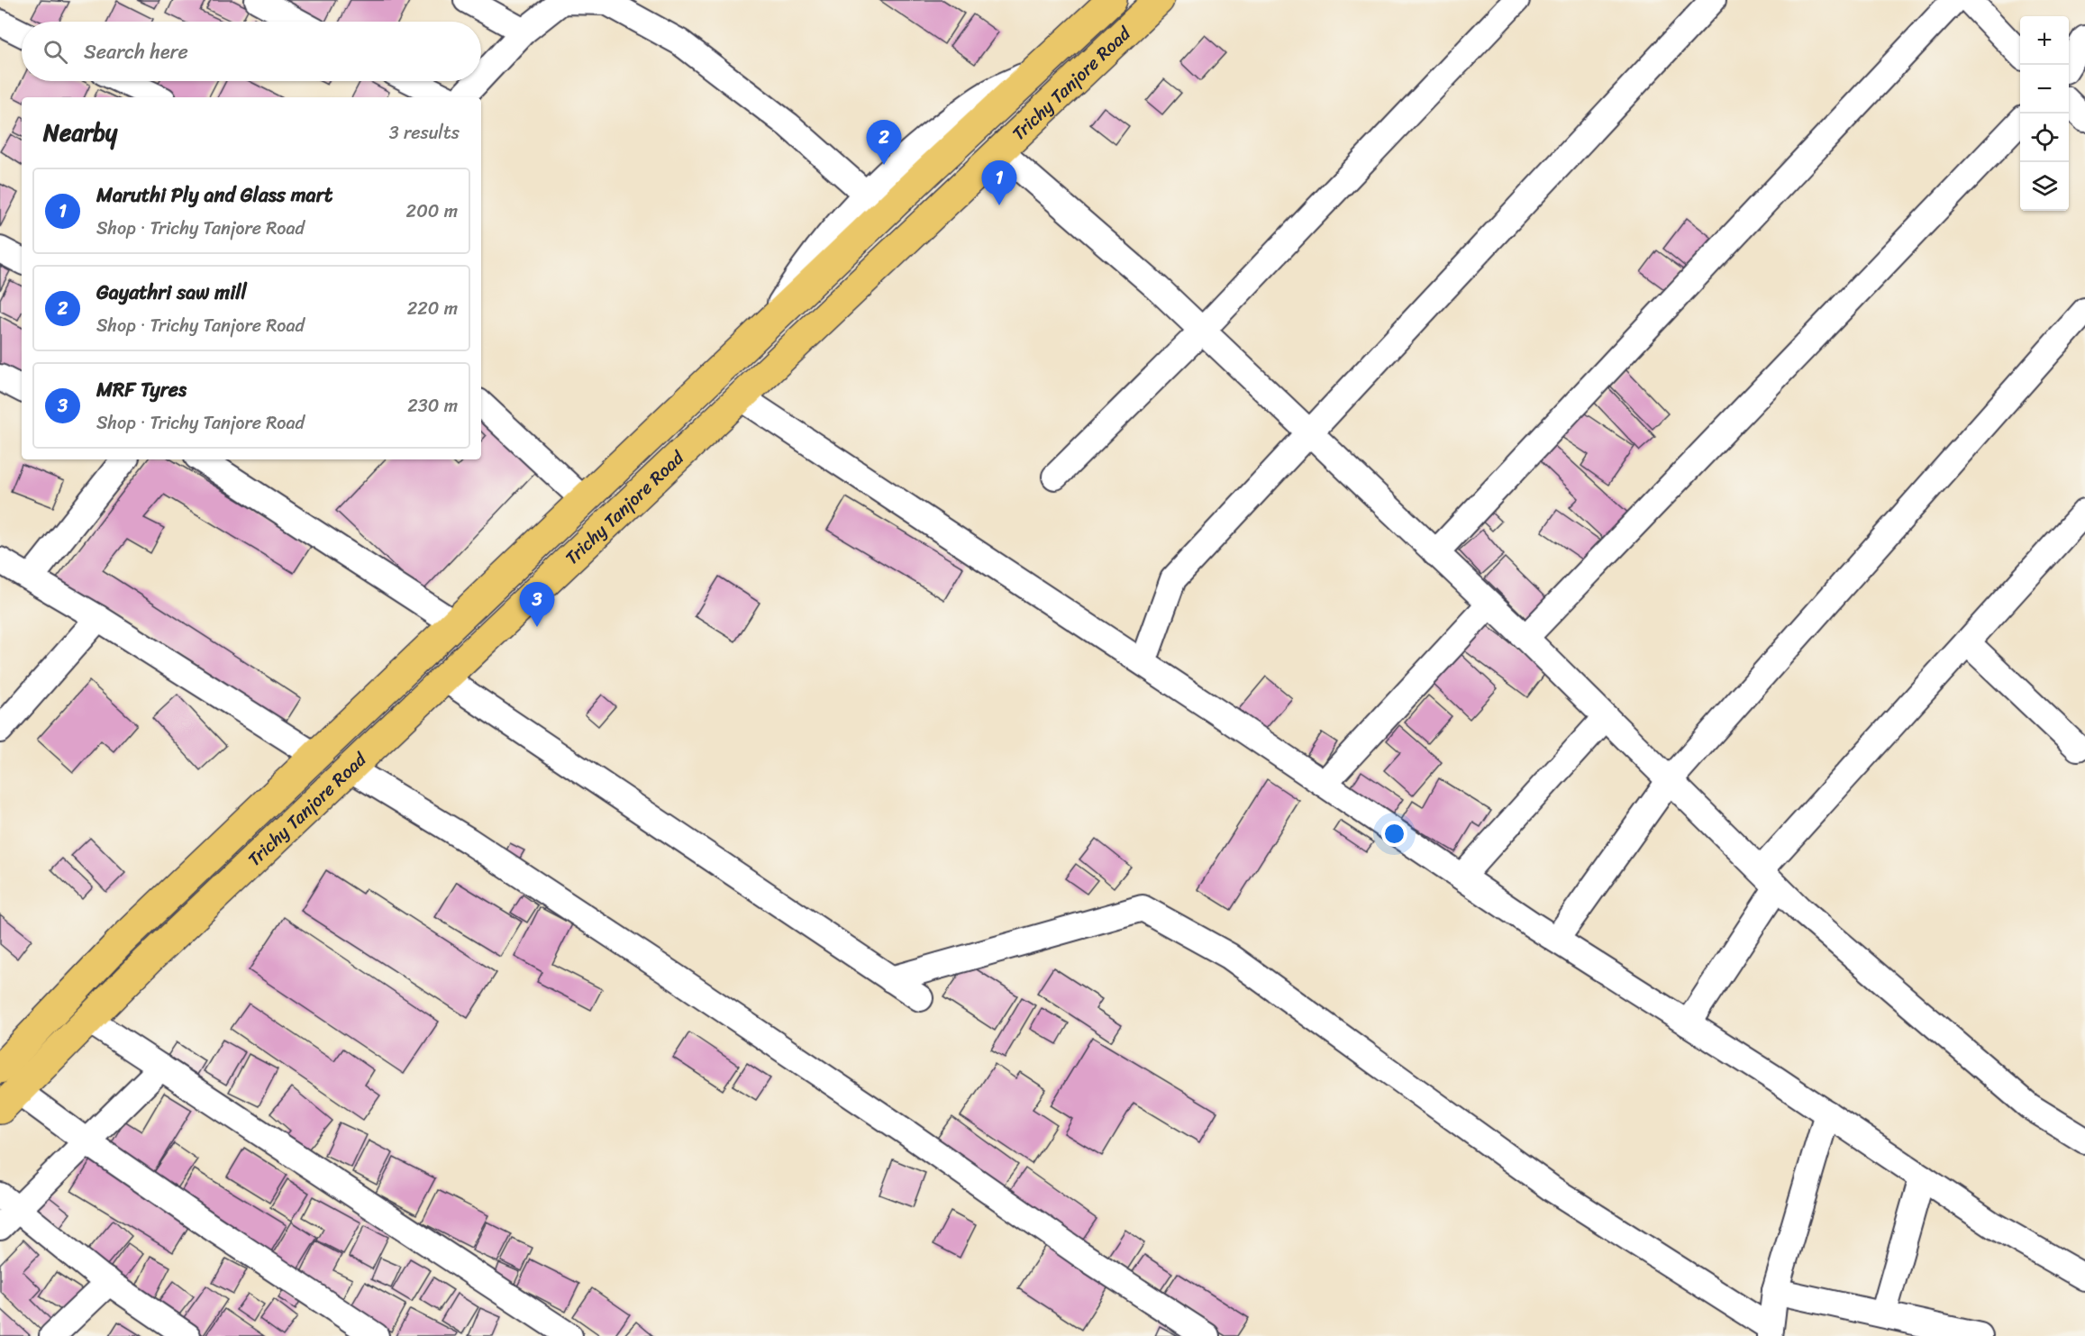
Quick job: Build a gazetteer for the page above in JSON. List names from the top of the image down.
{
  "streets": {
    "highway": ["Trichy Tanjore Road"]
  },
  "page": {
    "map_buttons": ["+", "−"],
    "search": "Search here",
    "heading": ["Nearby", "3 results"],
    "pins": ["2", "1", "3"],
    "list": [
      {
        "mark": "1",
        "name": "Maruthi Ply and Glass mart",
        "note": "Shop · Trichy Tanjore Road",
        "value": "200 m"
      },
      {
        "mark": "2",
        "name": "Gayathri saw mill",
        "note": "Shop · Trichy Tanjore Road",
        "value": "220 m"
      },
      {
        "mark": "3",
        "name": "MRF Tyres",
        "note": "Shop · Trichy Tanjore Road",
        "value": "230 m"
      }
    ]
  }
}
